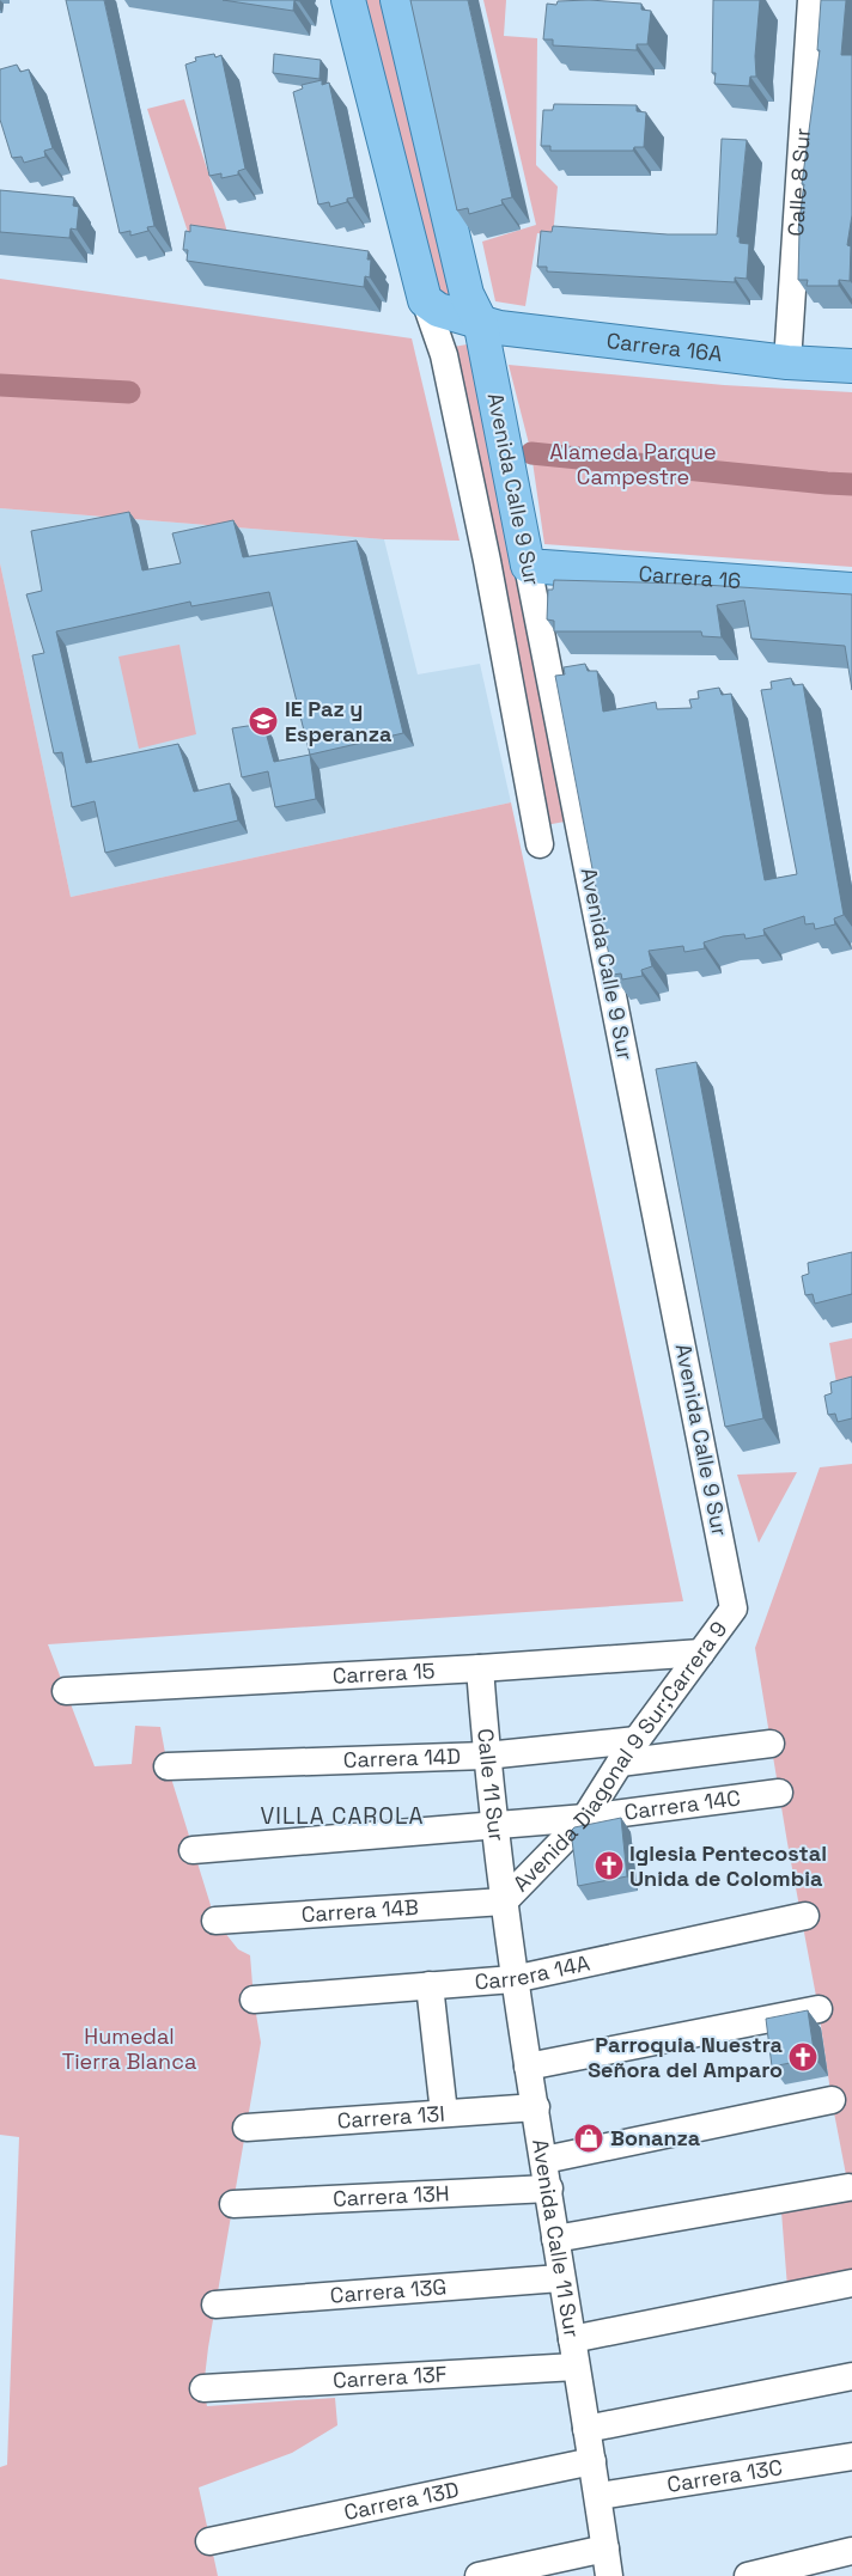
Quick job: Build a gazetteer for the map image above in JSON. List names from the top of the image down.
{
  "streets": {
    "main road": ["Carrera 16A", "Avenida Calle 9 Sur", "Carrera 16"],
    "street": [
      "Calle 8 Sur",
      "Carrera 15",
      "Avenida Diagonal 9 Sur;Carrera 9",
      "Carrera 14D",
      "Calle 11 Sur",
      "Carrera 14C",
      "Carrera 14B",
      "Carrera 14A",
      "Carrera 13I",
      "Carrera 13H",
      "Avenida Calle 11 Sur",
      "Carrera 13G",
      "Carrera 13F",
      "Carrera 13C",
      "Carrera 13D"
    ]
  },
  "crossings": [
    ["Calle 8 Sur", "Carrera 16A"],
    ["Carrera 16A", "Avenida Calle 9 Sur"],
    ["Avenida Calle 9 Sur", "Carrera 16"],
    ["Avenida Calle 9 Sur", "Avenida Diagonal 9 Sur;Carrera 9"],
    ["Carrera 15", "Avenida Diagonal 9 Sur;Carrera 9"],
    ["Carrera 15", "Calle 11 Sur"],
    ["Avenida Diagonal 9 Sur;Carrera 9", "Carrera 14D"],
    ["Avenida Diagonal 9 Sur;Carrera 9", "Calle 11 Sur"],
    ["Avenida Diagonal 9 Sur;Carrera 9", "Carrera 14C"],
    ["Avenida Diagonal 9 Sur;Carrera 9", "Carrera 14B"],
    ["Avenida Diagonal 9 Sur;Carrera 9", "Avenida Calle 11 Sur"],
    ["Carrera 14D", "Calle 11 Sur"],
    ["Calle 11 Sur", "Carrera 14C"],
    ["Calle 11 Sur", "Carrera 14B"],
    ["Calle 11 Sur", "Avenida Calle 11 Sur"],
    ["Carrera 14B", "Avenida Calle 11 Sur"],
    ["Carrera 14A", "Avenida Calle 11 Sur"],
    ["Carrera 13I", "Avenida Calle 11 Sur"],
    ["Carrera 13H", "Avenida Calle 11 Sur"],
    ["Avenida Calle 11 Sur", "Carrera 13G"],
    ["Avenida Calle 11 Sur", "Carrera 13F"],
    ["Avenida Calle 11 Sur", "Carrera 13C"],
    ["Avenida Calle 11 Sur", "Carrera 13D"]
  ],
  "districts": ["VILLA CAROLA"],
  "parks": ["Alameda Parque Campestre", "Humedal Tierra Blanca"],
  "places": {
    "school or university": ["IE Paz y Esperanza"],
    "church": ["Iglesia Pentecostal Unida de Colombia", "Parroquia Nuestra Señora del Amparo"],
    "shop": ["Bonanza"]
  }
}
